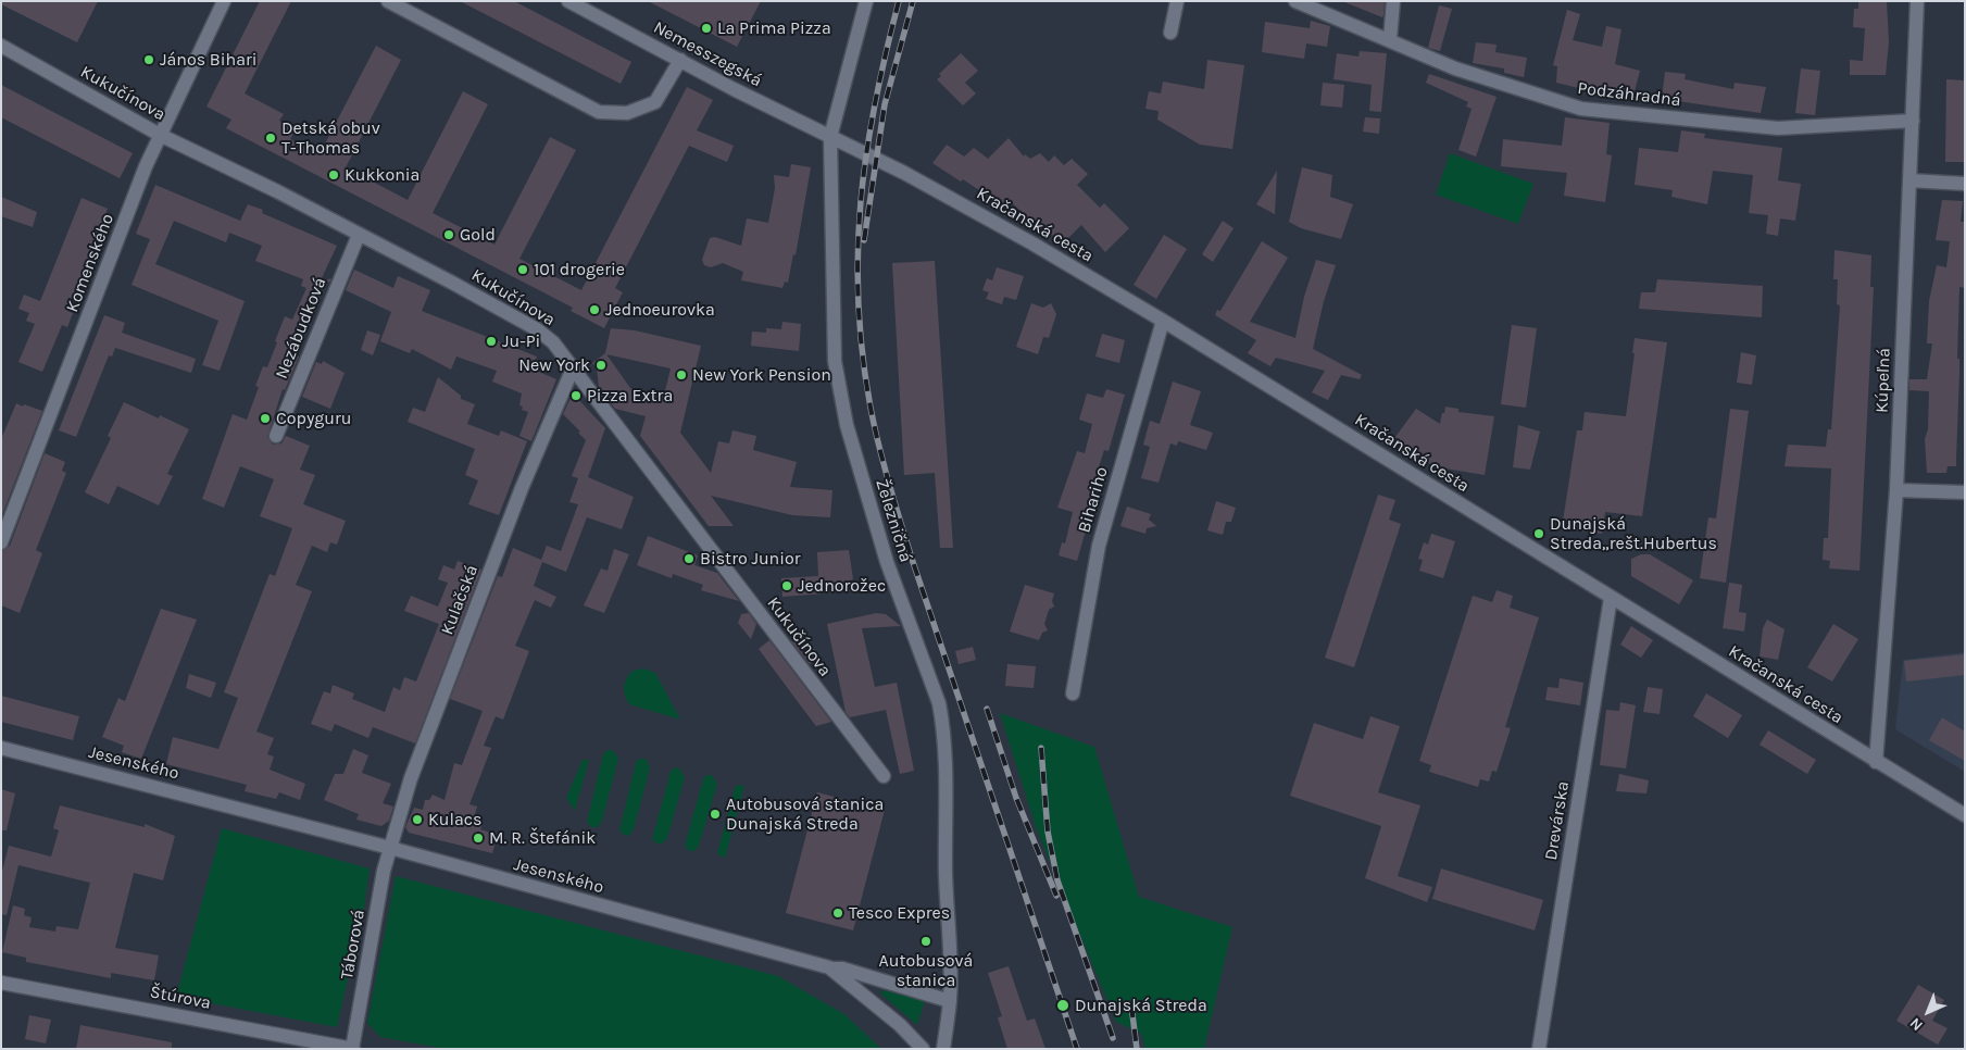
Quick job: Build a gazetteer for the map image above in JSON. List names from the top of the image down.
{
  "streets": {
    "street": [
      "Nemesszegská",
      "Kukučínova",
      "Podzáhradná",
      "Kračanská cesta",
      "Komenského",
      "Nezábudková",
      "Kúpeľná",
      "Bihariho",
      "Železničná",
      "Kulačská",
      "Jesenského",
      "Drevárska",
      "Táborová",
      "Štúrova"
    ]
  },
  "crossings": [
    ["Nemesszegská", "Kračanská cesta"],
    ["Nemesszegská", "Železničná"],
    ["Kukučínova", "Komenského"],
    ["Kukučínova", "Nezábudková"],
    ["Kukučínova", "Kulačská"],
    ["Podzáhradná", "Kúpeľná"],
    ["Kračanská cesta", "Kúpeľná"],
    ["Kračanská cesta", "Bihariho"],
    ["Kračanská cesta", "Železničná"],
    ["Kračanská cesta", "Drevárska"],
    ["Kulačská", "Jesenského"],
    ["Kulačská", "Táborová"],
    ["Jesenského", "Táborová"],
    ["Táborová", "Štúrova"]
  ],
  "places": [
    "La Prima Pizza",
    "János Bihari",
    "Detská obuv T-Thomas",
    "Kukkonia",
    "Gold",
    "101 drogerie",
    "Jednoeurovka",
    "Ju-Pi",
    "New York",
    "New York Pension",
    "Pizza Extra",
    "Copyguru",
    "Dunajská Streda,,rešt.Hubertus",
    "Bistro Junior",
    "Jednorožec",
    "Autobusová stanica Dunajská Streda",
    "Kulacs",
    "M. R. Štefánik",
    "Tesco Expres",
    "Autobusová stanica",
    "Dunajská Streda"
  ],
  "north": "bottom left"
}
